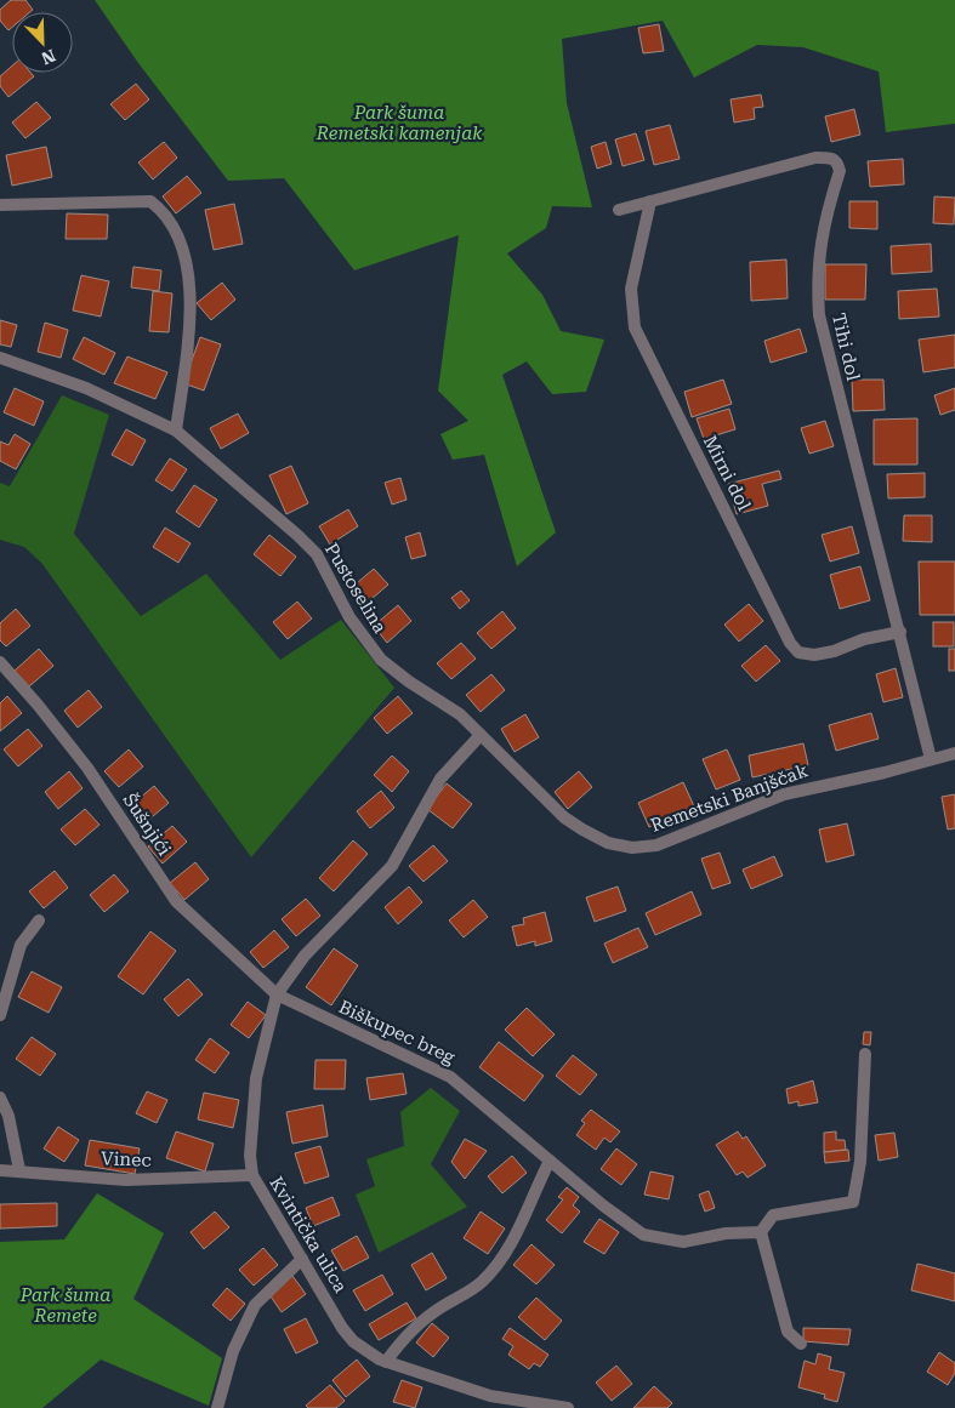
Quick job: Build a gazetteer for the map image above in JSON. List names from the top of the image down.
{
  "streets": {
    "street": [
      "Tihi dol",
      "Mirni dol",
      "Pustoselina",
      "Remetski Banjščak",
      "Šušnjići",
      "Biškupec breg",
      "Vinec",
      "Kvintička ulica"
    ]
  },
  "crossings": [
    ["Tihi dol", "Mirni dol"],
    ["Tihi dol", "Remetski Banjščak"],
    ["Pustoselina", "Remetski Banjščak"],
    ["Pustoselina", "Kvintička ulica"],
    ["Remetski Banjščak", "Kvintička ulica"],
    ["Šušnjići", "Biškupec breg"],
    ["Šušnjići", "Kvintička ulica"],
    ["Biškupec breg", "Kvintička ulica"],
    ["Vinec", "Kvintička ulica"]
  ],
  "parks": ["Park šuma Remetski kamenjak", "Park šuma Remete"],
  "north": "bottom right"
}
